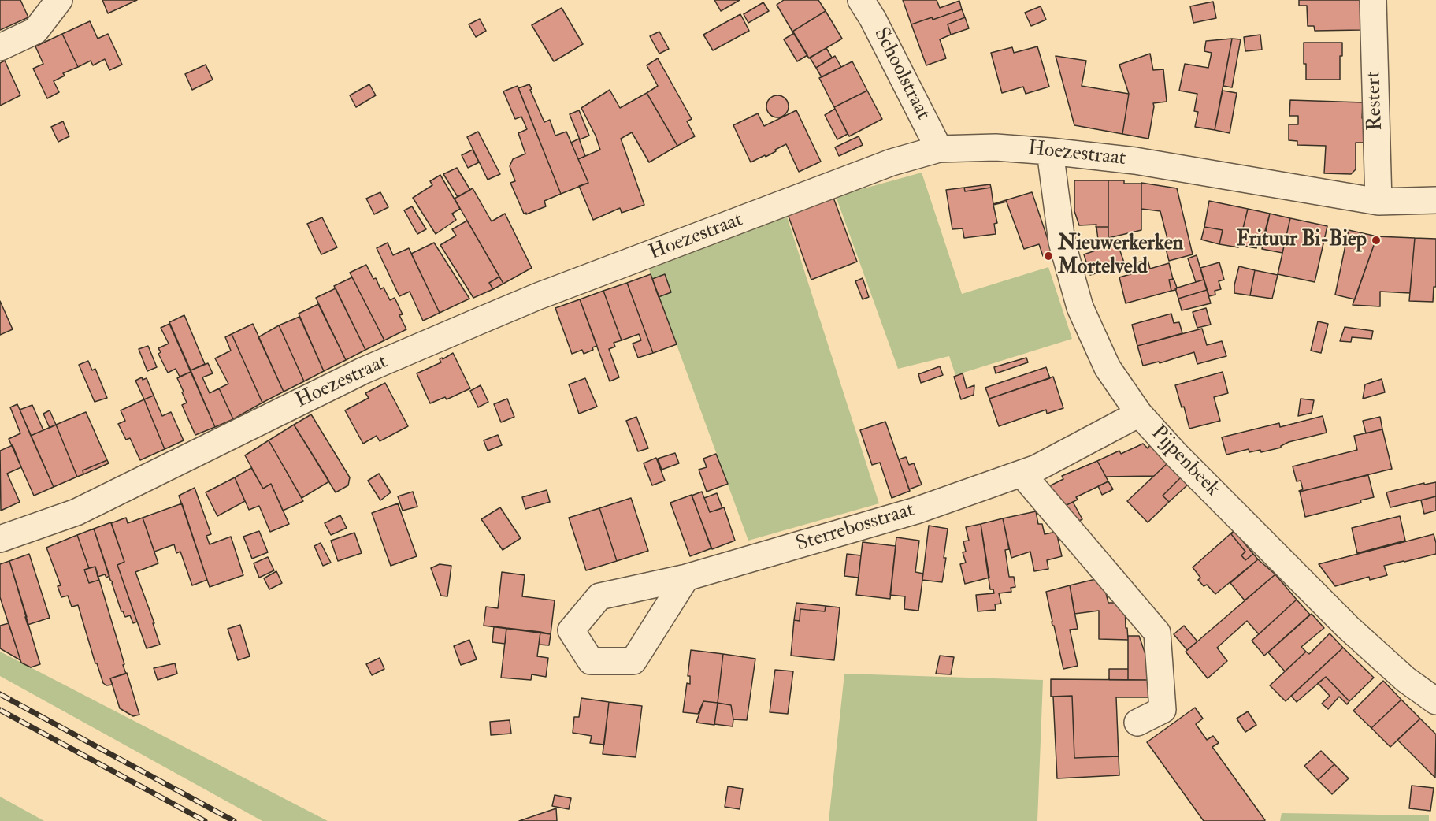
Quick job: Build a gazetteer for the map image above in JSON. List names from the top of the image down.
{
  "streets": {
    "street": [
      "Schoolstraat",
      "Restert",
      "Hoezestraat",
      "Pijpenbeek",
      "Sterrebosstraat"
    ]
  },
  "crossings": [
    ["Schoolstraat", "Hoezestraat"],
    ["Restert", "Hoezestraat"],
    ["Hoezestraat", "Pijpenbeek"],
    ["Pijpenbeek", "Sterrebosstraat"]
  ],
  "places": ["Frituur Bi-Biep", "Nieuwerkerken Mortelveld"]
}
